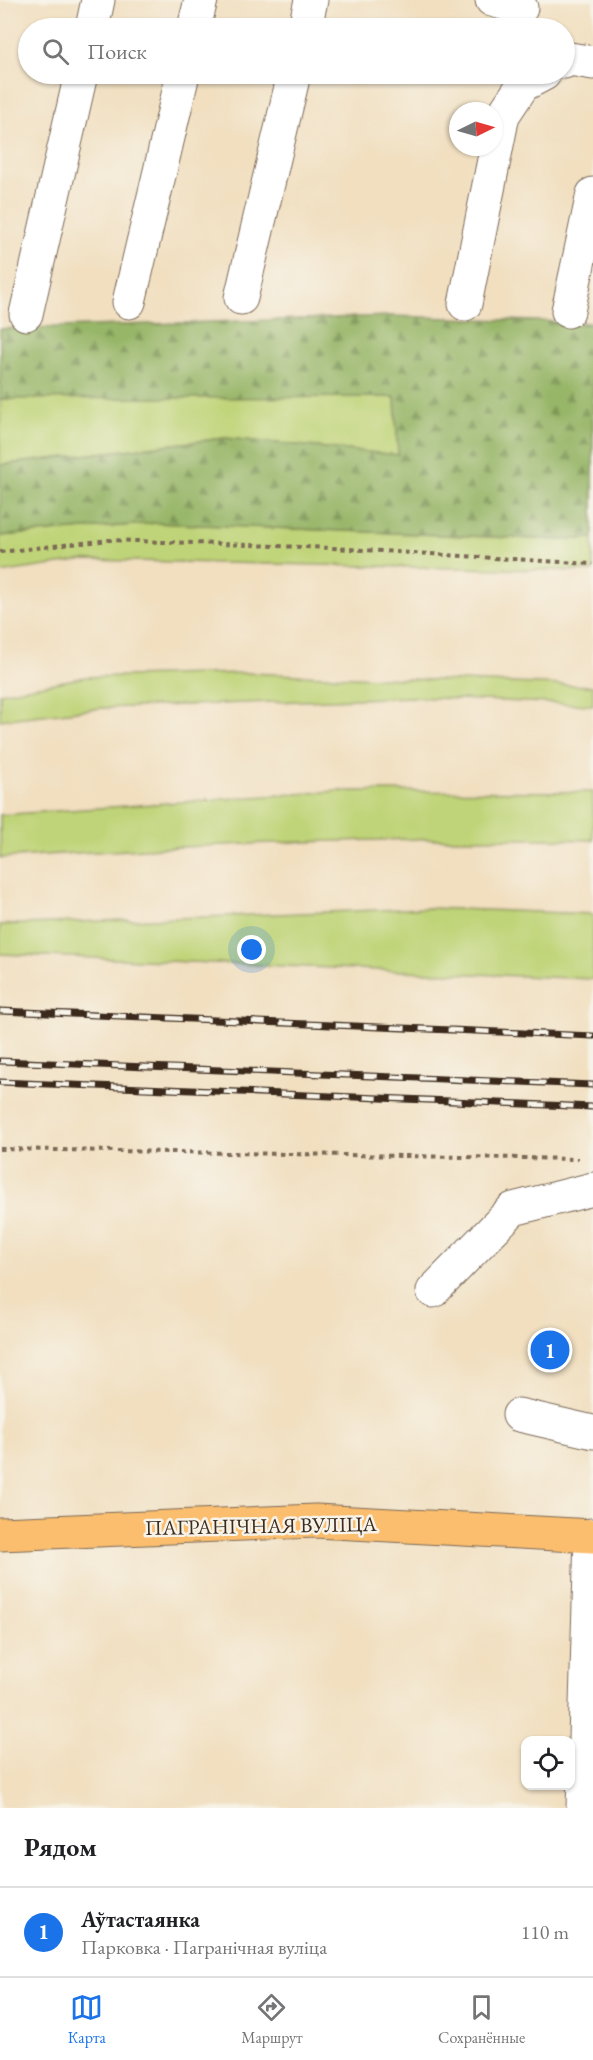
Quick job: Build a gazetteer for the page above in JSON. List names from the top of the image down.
{
  "streets": {
    "main road": ["ПАГРАНІЧНАЯ ВУЛІЦА"]
  },
  "north": "right",
  "page": {
    "search": "Поиск",
    "pins": "1",
    "heading": "Рядом",
    "list": [
      {
        "mark": "1",
        "name": "Аўтастаянка",
        "note": "Парковка · Пагранічная вуліца",
        "value": "110 m"
      }
    ],
    "nav": ["Карта", "Маршрут", "Сохранённые"]
  }
}
